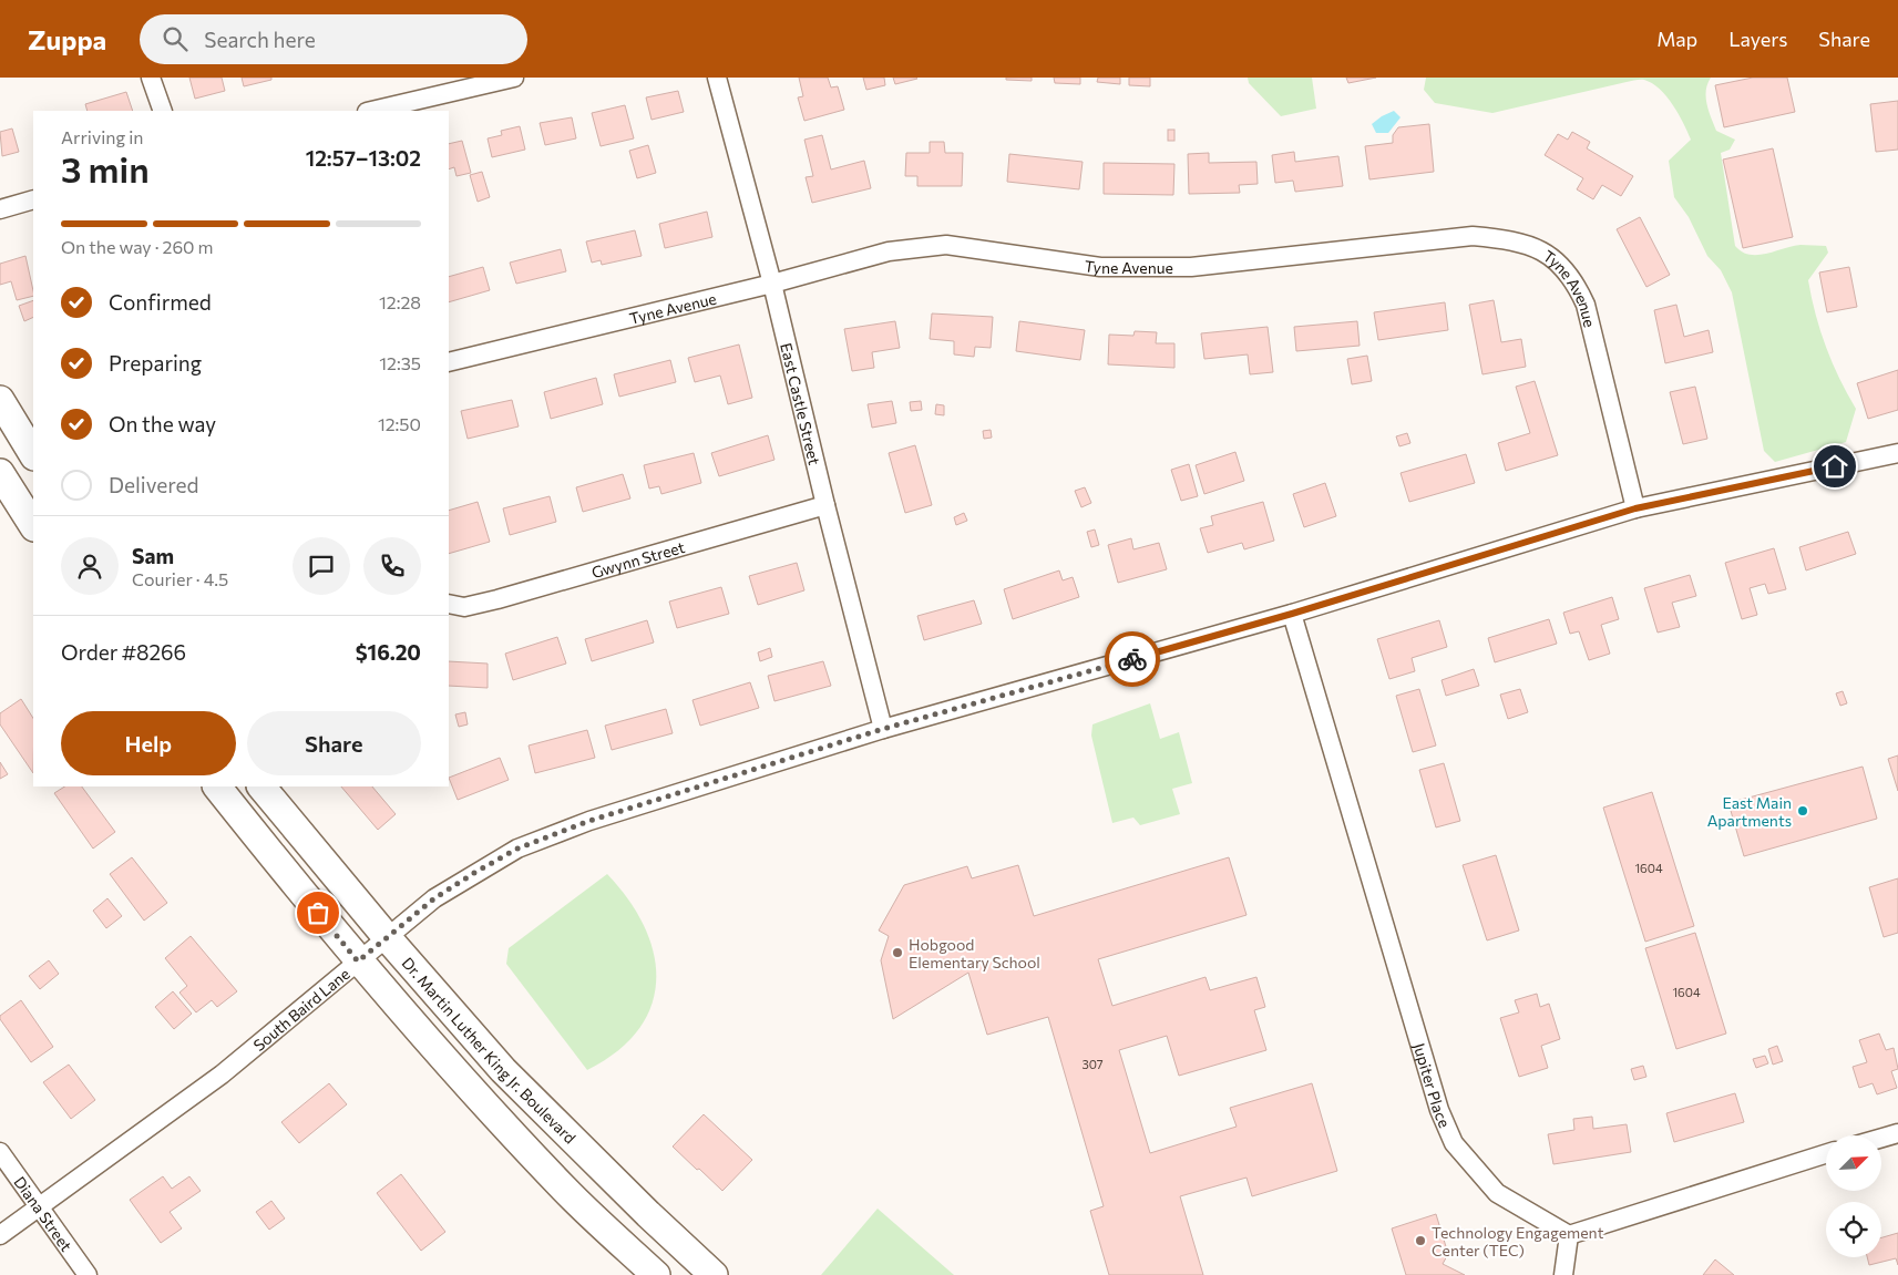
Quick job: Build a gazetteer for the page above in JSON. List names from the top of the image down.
{
  "streets": {
    "main road": ["Dr. Martin Luther King Jr. Boulevard"],
    "street": [
      "Tyne Avenue",
      "East Castle Street",
      "Gwynn Street",
      "South Baird Lane",
      "Jupiter Place",
      "Diana Street"
    ]
  },
  "crossings": [
    ["Tyne Avenue", "East Castle Street"],
    ["Tyne Avenue", "South Baird Lane"],
    ["East Castle Street", "Gwynn Street"],
    ["East Castle Street", "South Baird Lane"],
    ["South Baird Lane", "Dr. Martin Luther King Jr. Boulevard"],
    ["South Baird Lane", "Jupiter Place"],
    ["South Baird Lane", "Diana Street"]
  ],
  "places": ["East Main Apartments", "Hobgood Elementary School", "Technology Engagement Center (TEC)"],
  "house_numbers": ["1604", "1604", "307"],
  "north": "top right",
  "page": {
    "header": "Zuppa",
    "search": "Search here",
    "nav": ["Map", "Layers", "Share"],
    "heading": ["3 min", "Arriving in", "12:57–13:02"],
    "panel": [
      "Sam",
      "Courier · 4.5",
      "Order #8266",
      "$16.20"
    ],
    "bar": "On the way · 260 m",
    "list": [
      ["Confirmed", "12:28"],
      ["Preparing", "12:35"],
      ["On the way", "12:50"],
      "Delivered"
    ],
    "buttons": ["Help", "Share"]
  }
}
